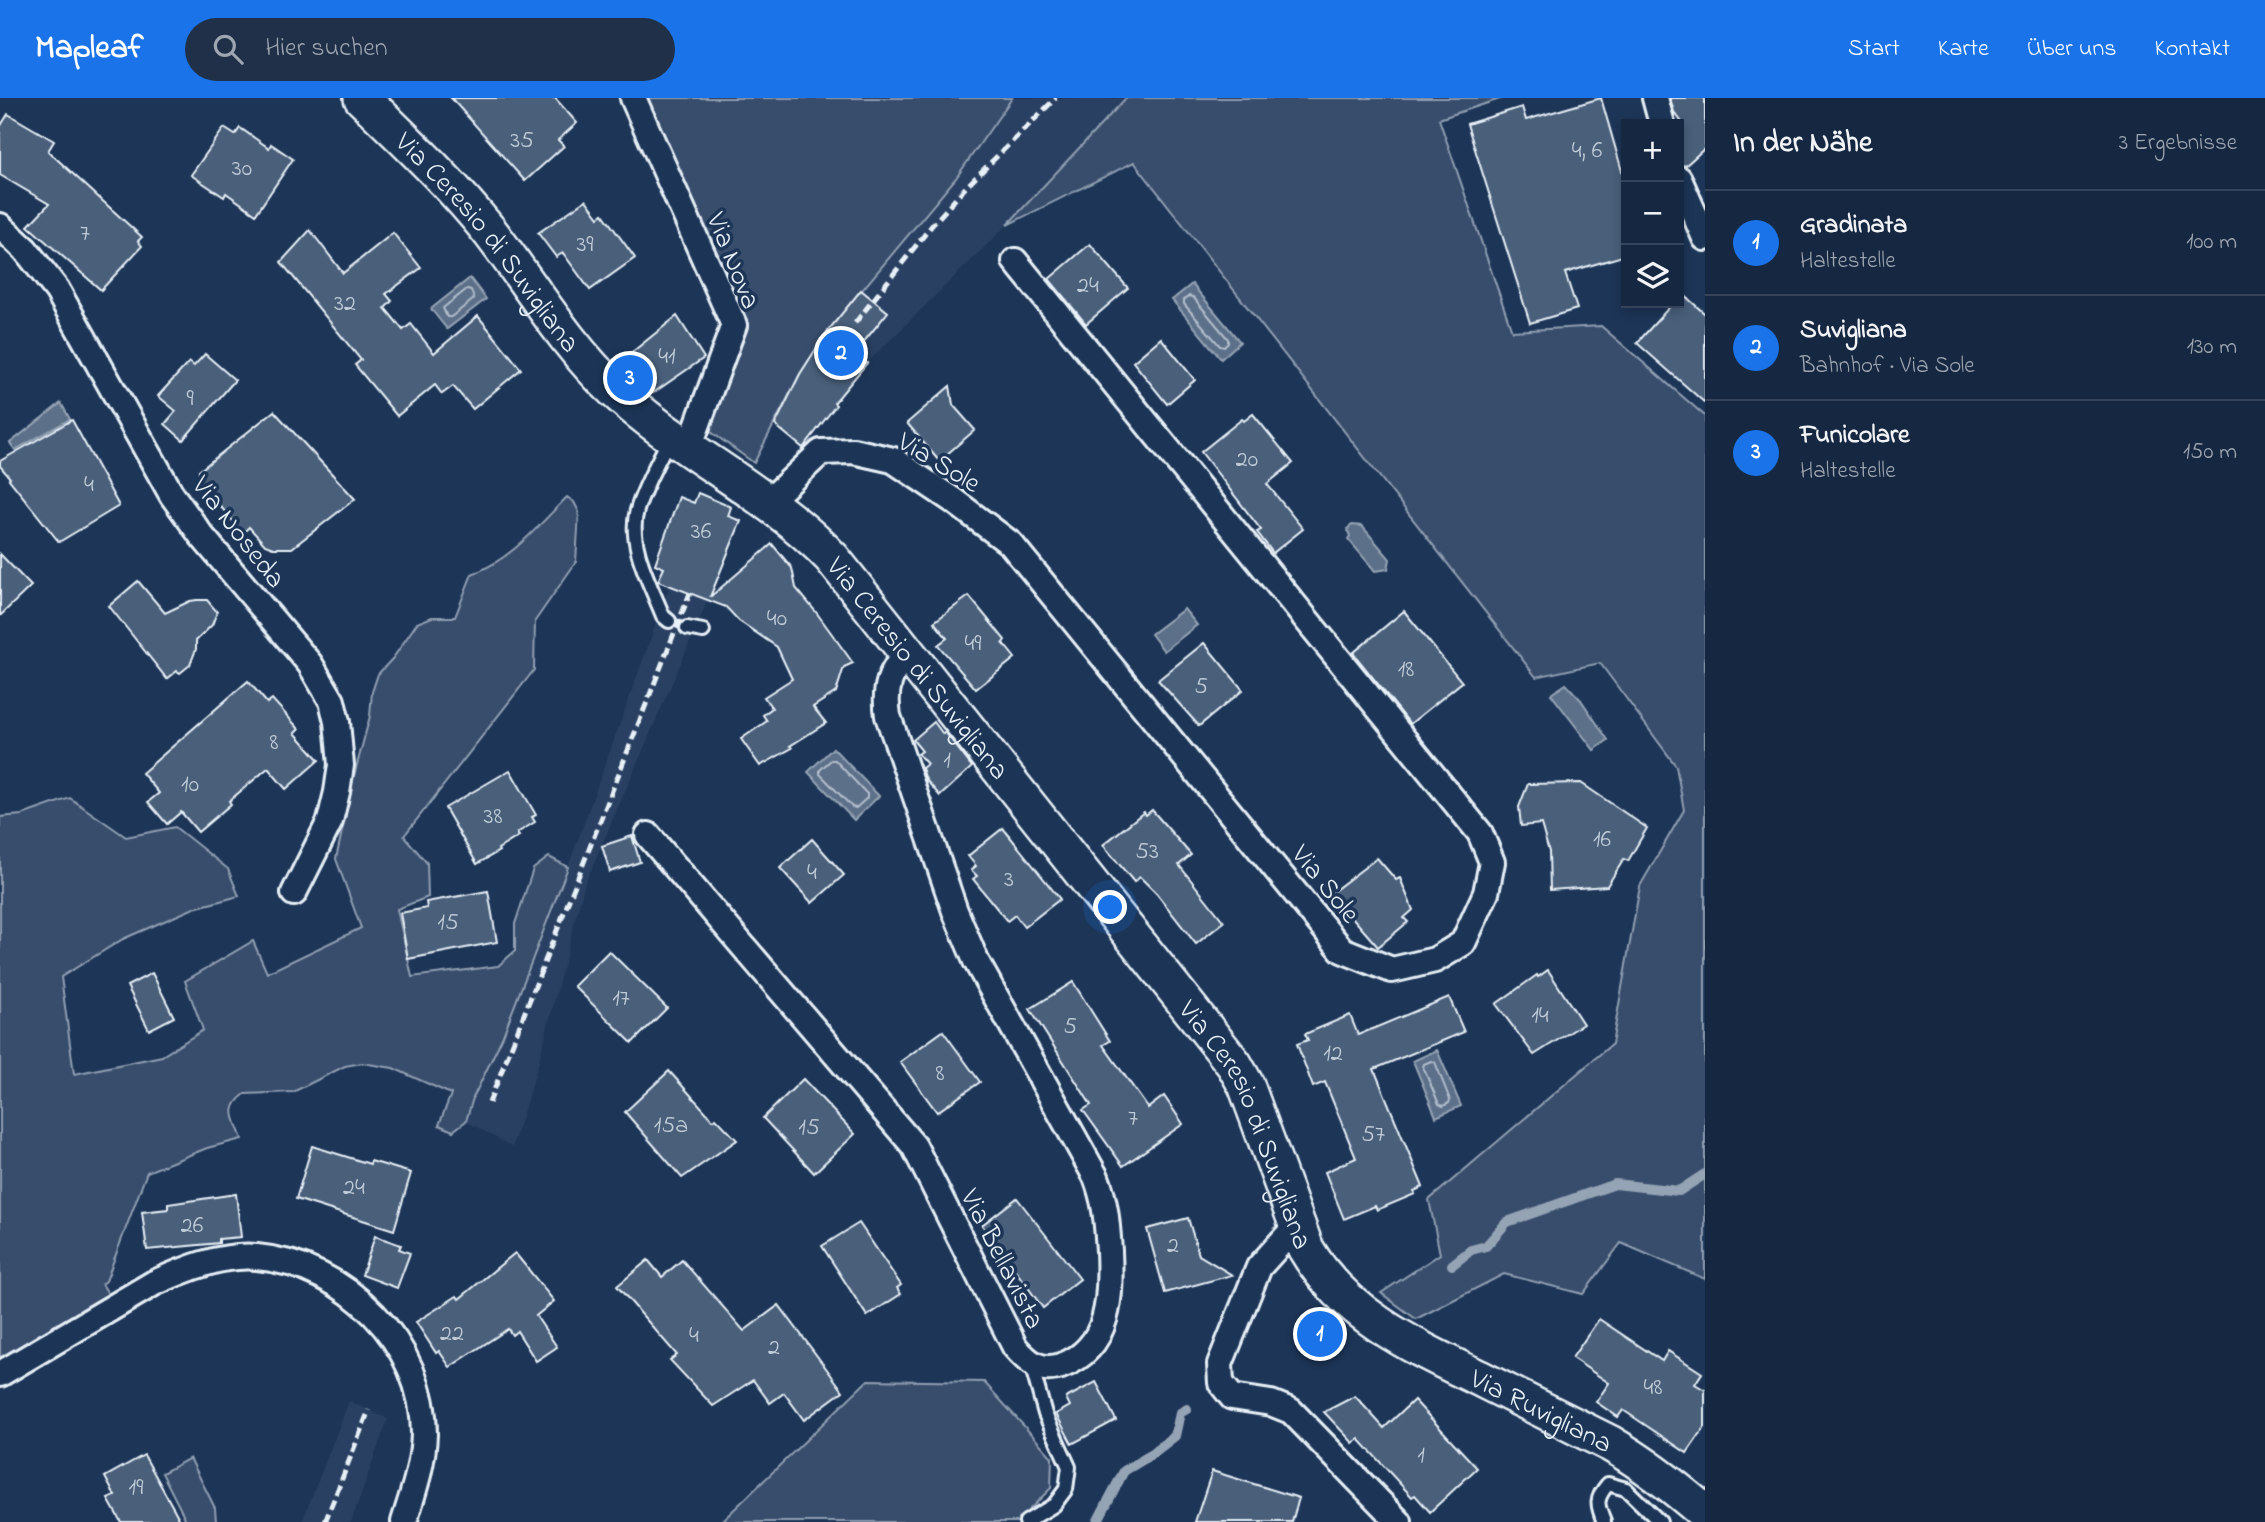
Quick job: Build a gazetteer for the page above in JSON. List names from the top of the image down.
{
  "streets": {
    "main road": ["Via Ceresio di Suvigliana", "Via Ruvigliana"],
    "street": [
      "Via Nova",
      "Via Sole",
      "Via Noseda",
      "Via Bellavista"
    ]
  },
  "crossings": [
    ["Via Ceresio di Suvigliana", "Via Nova"],
    ["Via Ceresio di Suvigliana", "Via Sole"],
    ["Via Ceresio di Suvigliana", "Via Bellavista"],
    ["Via Ceresio di Suvigliana", "Via Ruvigliana"]
  ],
  "house_numbers": [
    "35",
    "4, 6",
    "30",
    "7",
    "39",
    "24",
    "32",
    "41",
    "9",
    "20",
    "4",
    "36",
    "40",
    "49",
    "18",
    "5",
    "8",
    "1",
    "10",
    "38",
    "16",
    "53",
    "4",
    "3",
    "15",
    "17",
    "14",
    "5",
    "12",
    "8",
    "7",
    "15a",
    "15",
    "57",
    "24",
    "26",
    "2",
    "22",
    "4",
    "2",
    "48",
    "1",
    "19"
  ],
  "page": {
    "header": "Mapleaf",
    "search": "Hier suchen",
    "nav": [
      "Start",
      "Karte",
      "Über uns",
      "Kontakt"
    ],
    "heading": ["In der Nähe", "3 Ergebnisse"],
    "map_buttons": ["+", "−"],
    "list": [
      {
        "mark": "1",
        "name": "Gradinata",
        "note": "Haltestelle",
        "value": "100 m"
      },
      {
        "mark": "2",
        "name": "Suvigliana",
        "note": "Bahnhof · Via Sole",
        "value": "130 m"
      },
      {
        "mark": "3",
        "name": "Funicolare",
        "note": "Haltestelle",
        "value": "150 m"
      }
    ],
    "pins": ["2", "3", "1"]
  }
}
